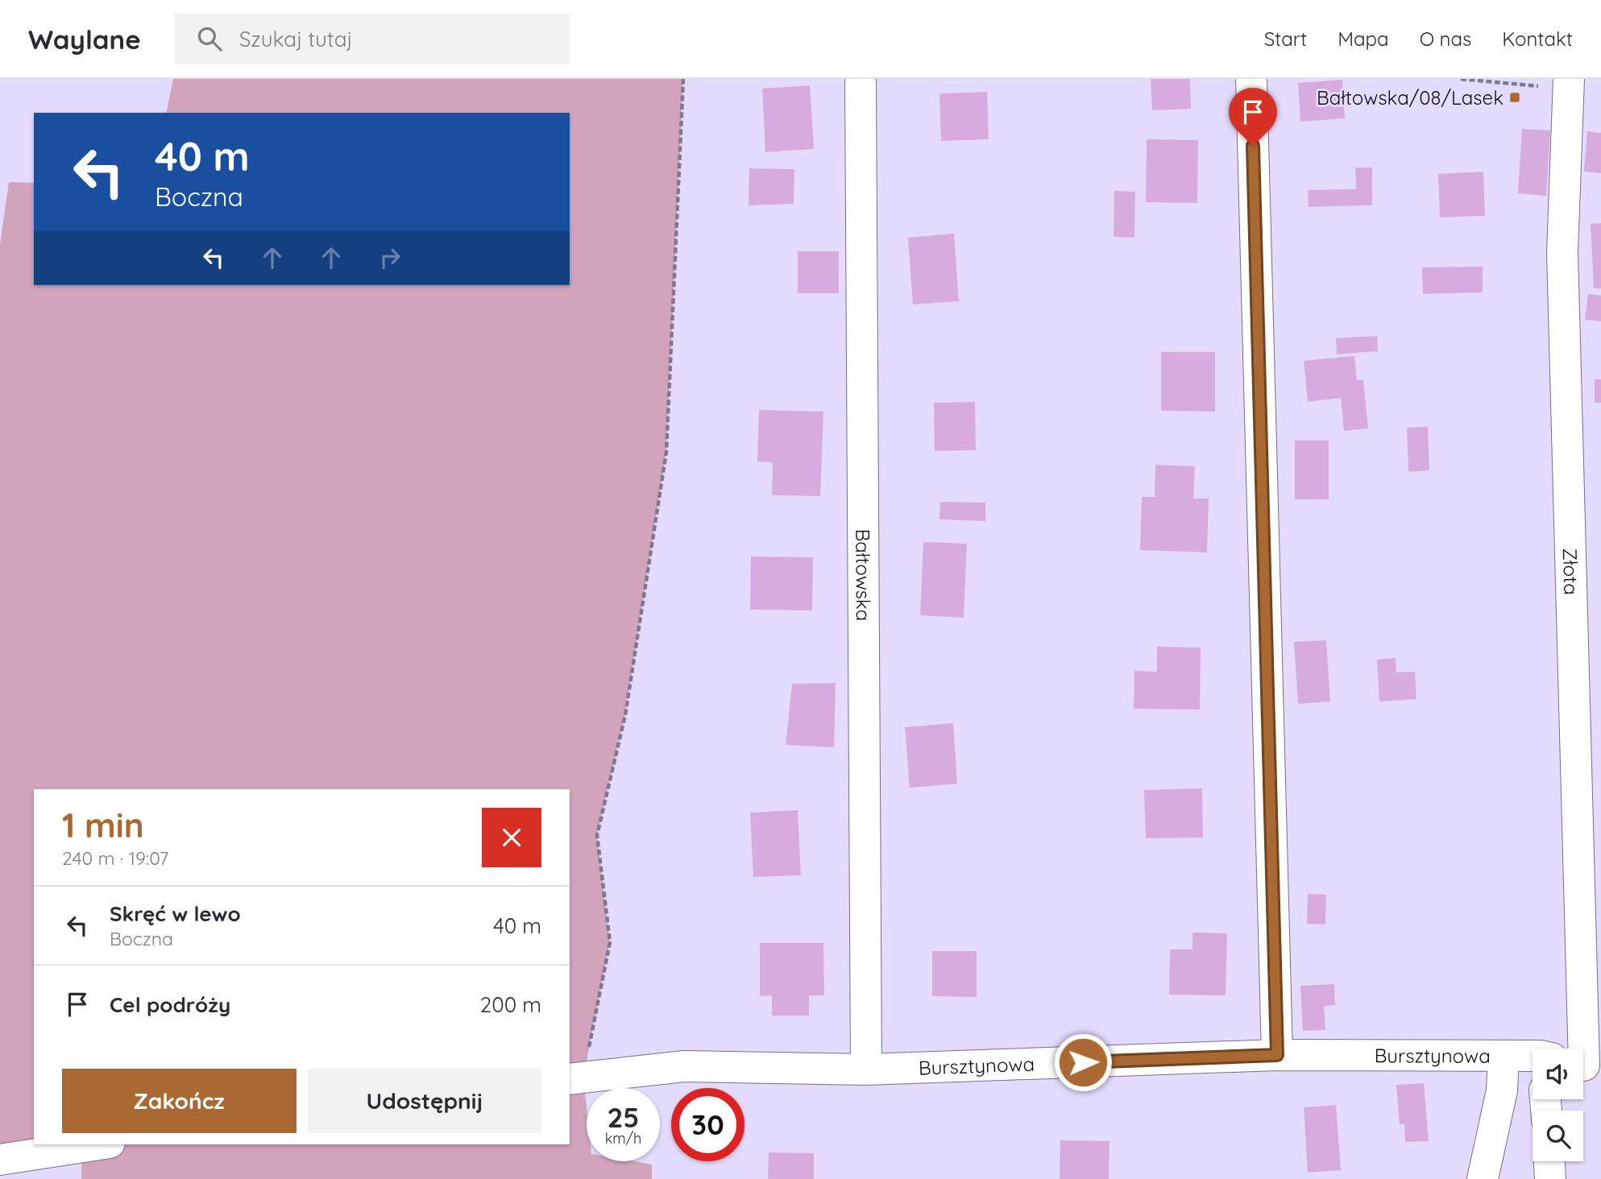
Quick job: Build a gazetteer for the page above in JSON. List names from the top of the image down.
{
  "streets": {
    "street": ["Złota", "Bałtowska", "Bursztynowa"]
  },
  "crossings": [
    ["Bałtowska", "Bursztynowa"]
  ],
  "places": {
    "transit": ["Bałtowska/08/Lasek"]
  },
  "page": {
    "header": "Waylane",
    "search": "Szukaj tutaj",
    "nav": [
      "Start",
      "Mapa",
      "O nas",
      "Kontakt"
    ],
    "turn": ["40 m", "Boczna"],
    "heading": ["1 min", "240 m · 19:07"],
    "list": [
      {
        "name": "Skręć w lewo",
        "note": "Boczna",
        "value": "40 m"
      },
      {
        "name": "Cel podróży",
        "value": "200 m"
      }
    ],
    "buttons": ["Zakończ", "Udostępnij"],
    "speed": "25 km/h",
    "limit": "30"
  }
}
